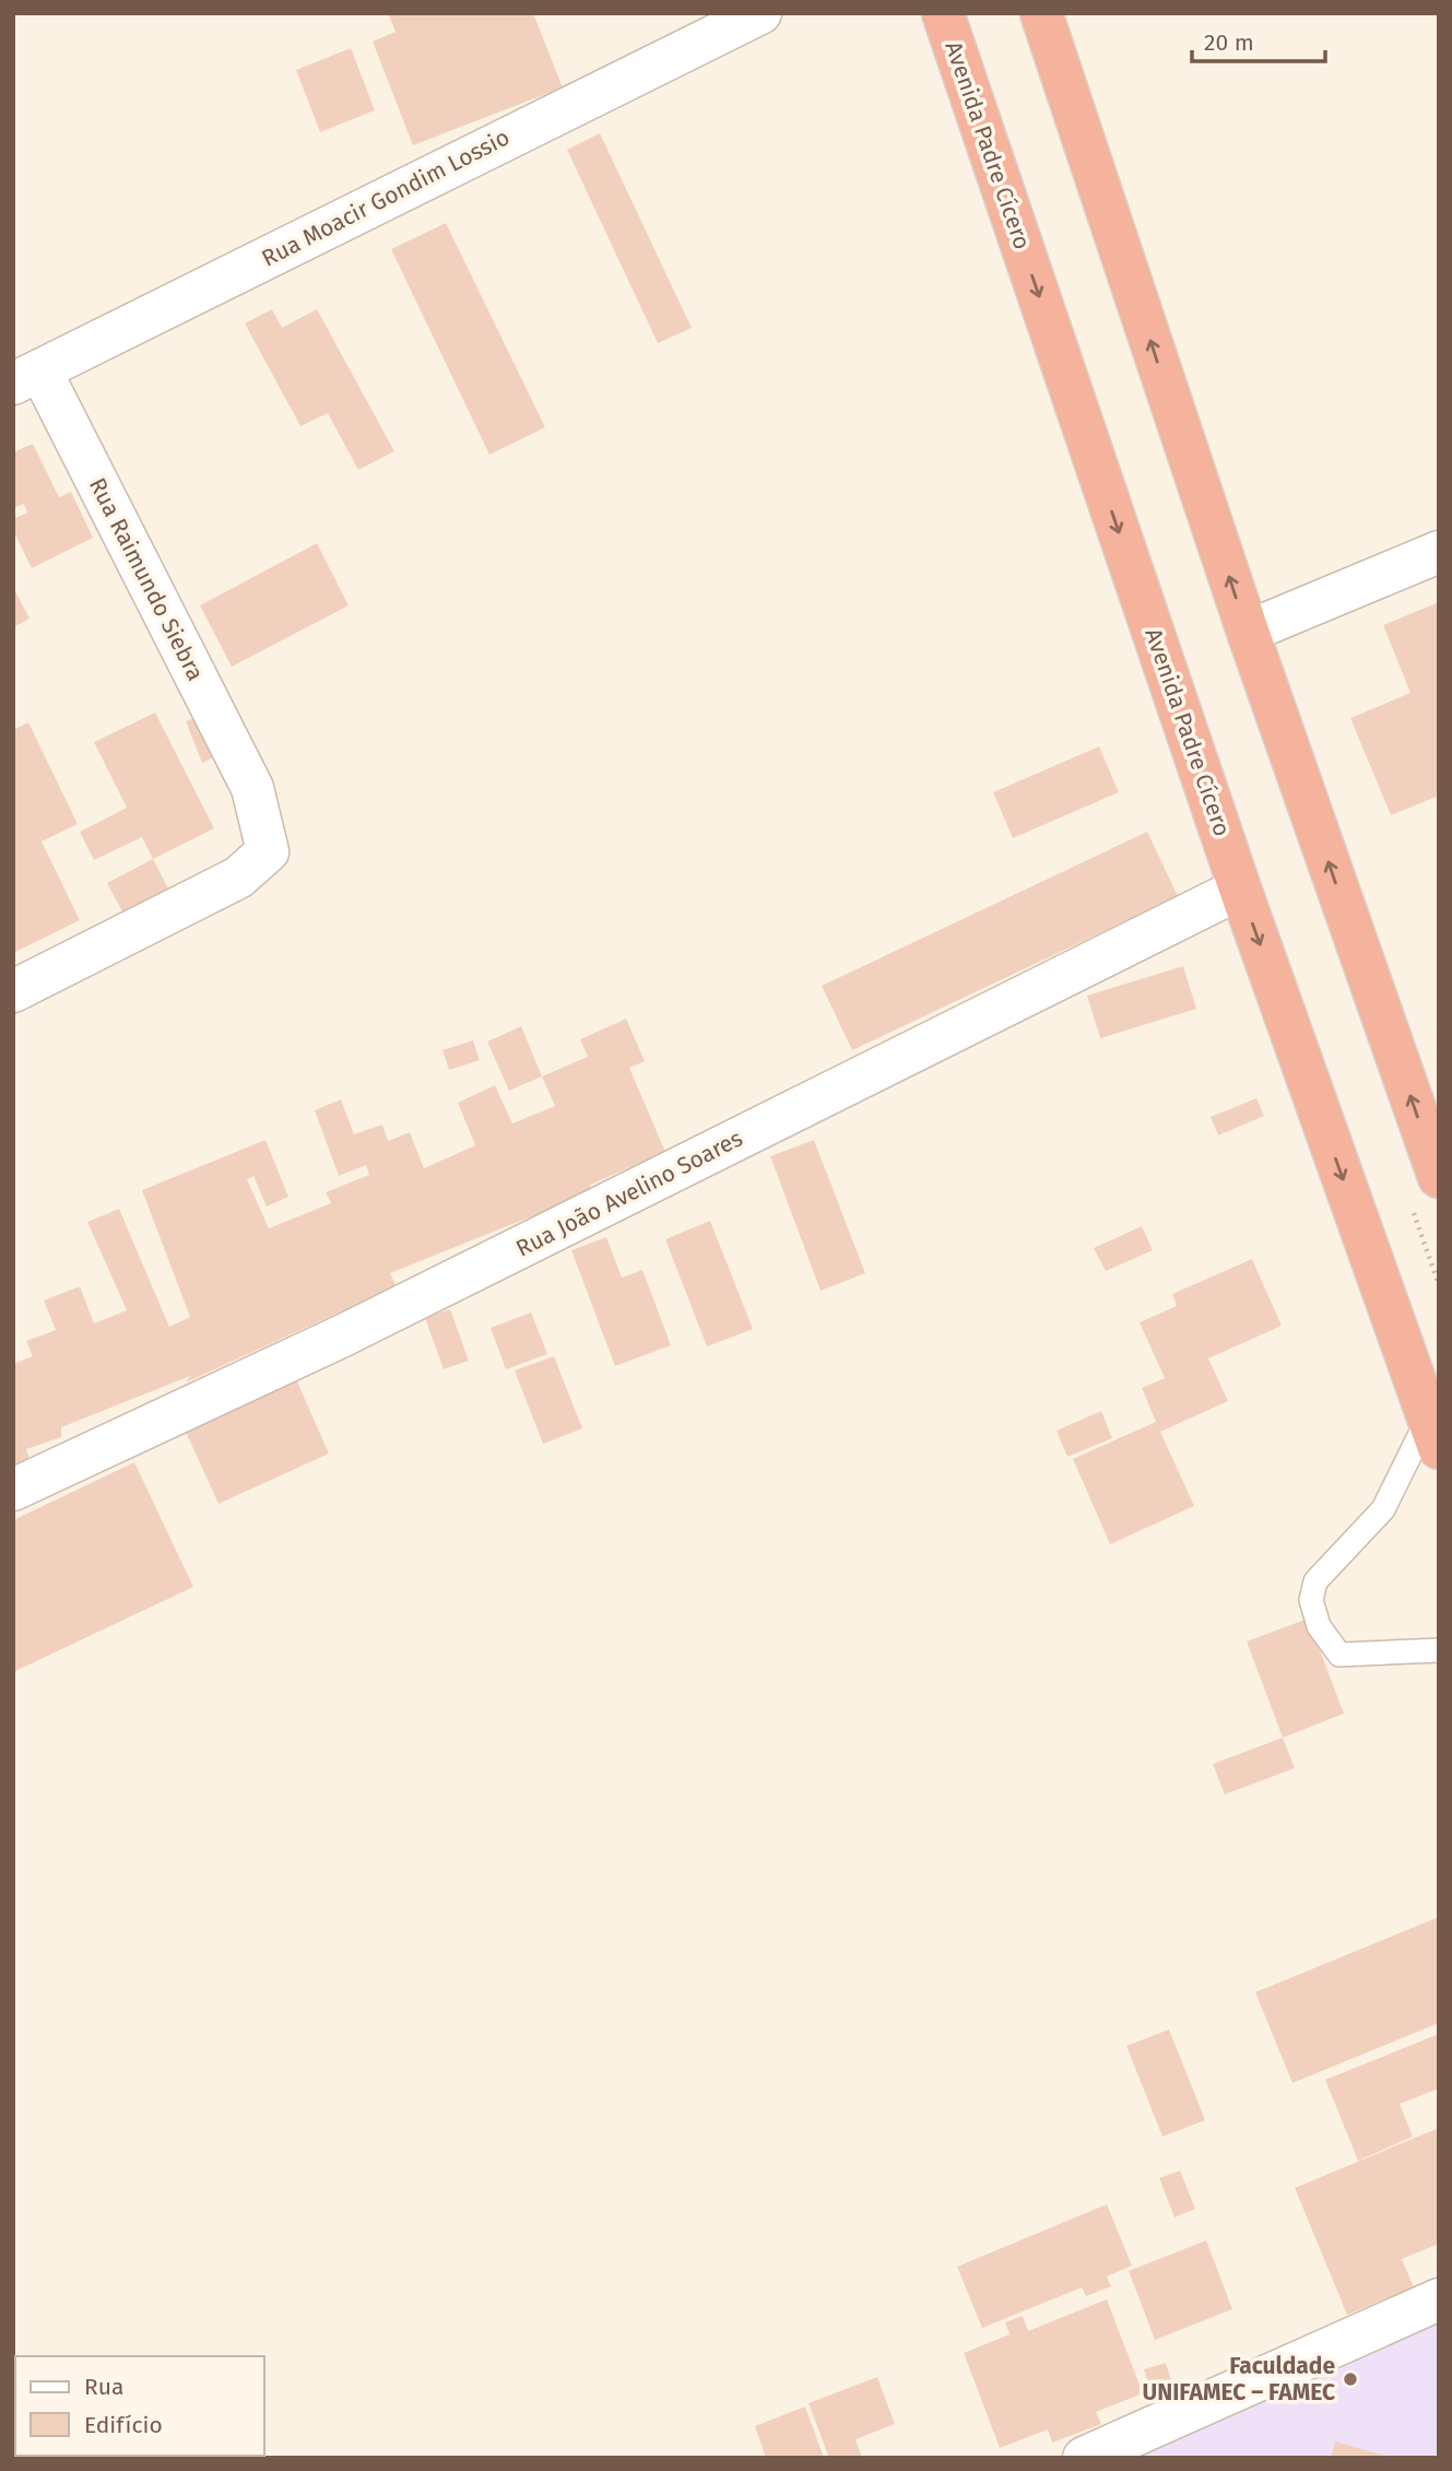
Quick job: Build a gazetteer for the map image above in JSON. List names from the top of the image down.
{
  "streets": {
    "highway": ["Avenida Padre Cícero"],
    "street": ["Rua Moacir Gondim Lossio", "Rua Raimundo Siebra", "Rua João Avelino Soares"]
  },
  "crossings": [
    ["Avenida Padre Cícero", "Rua João Avelino Soares"],
    ["Rua Moacir Gondim Lossio", "Rua Raimundo Siebra"]
  ],
  "places": ["Faculdade UNIFAMEC – FAMEC"],
  "legend": ["Rua", "Edifício"],
  "scale_bar": "20 m"
}
